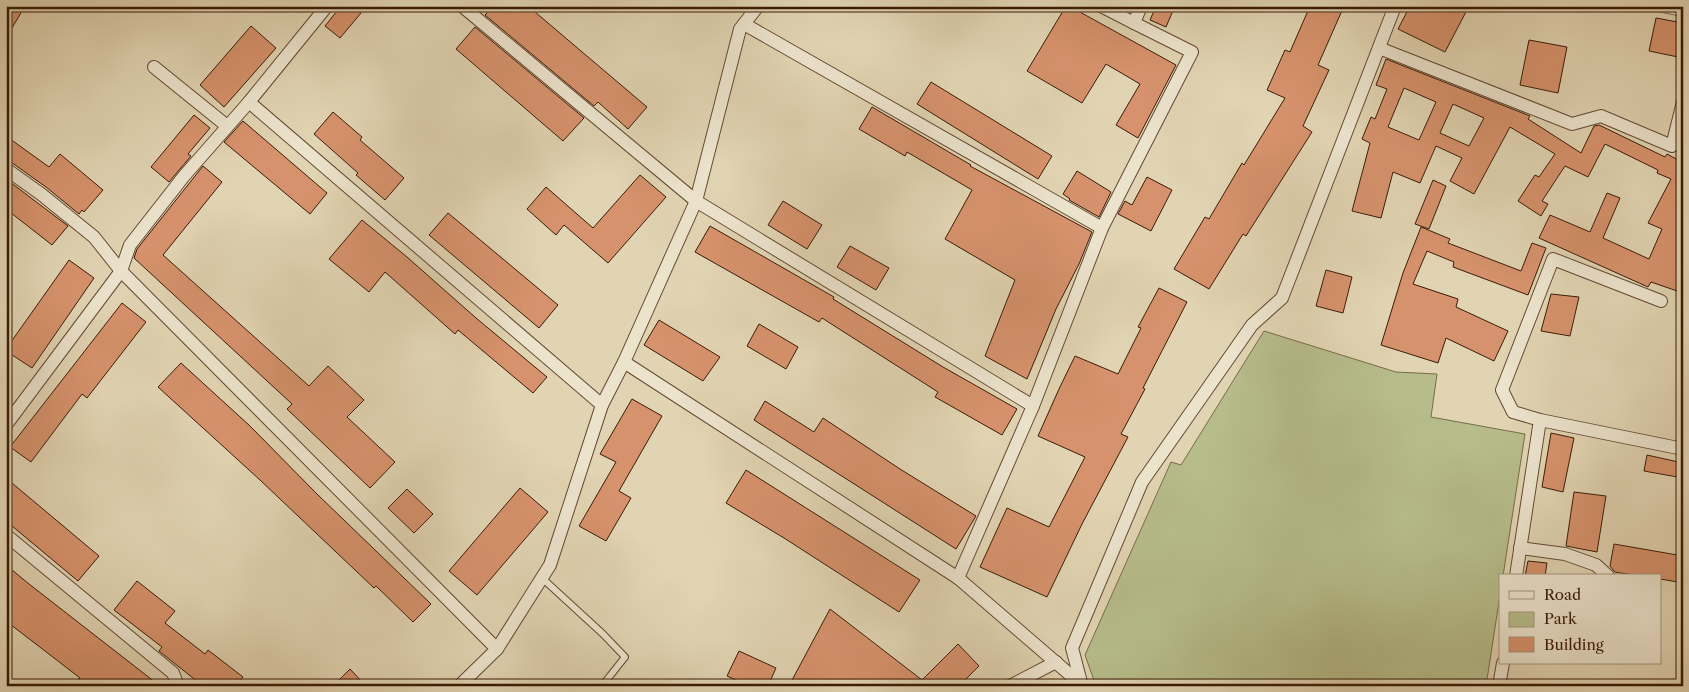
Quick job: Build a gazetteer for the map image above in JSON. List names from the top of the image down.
{
  "legend": ["Road", "Park", "Building"]
}
